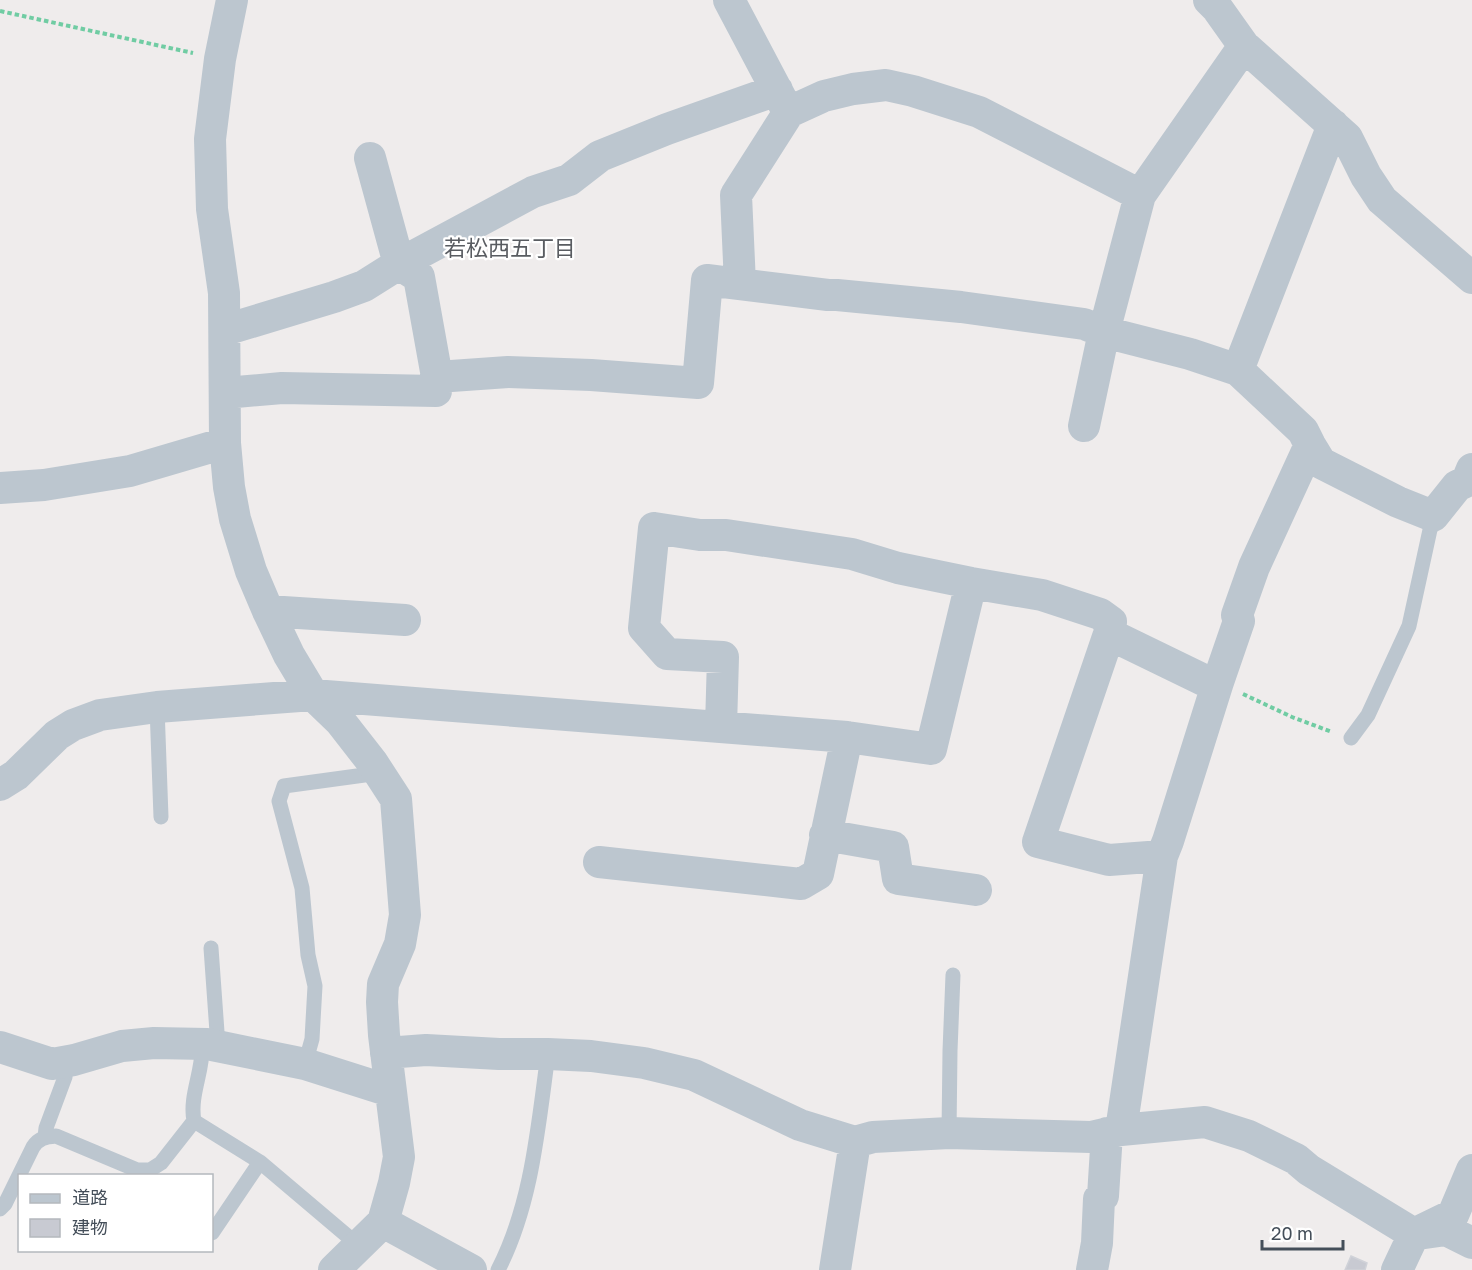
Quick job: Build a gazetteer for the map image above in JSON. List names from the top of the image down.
{
  "districts": ["若松西五丁目"],
  "legend": ["道路", "建物"],
  "scale_bar": "20 m"
}
